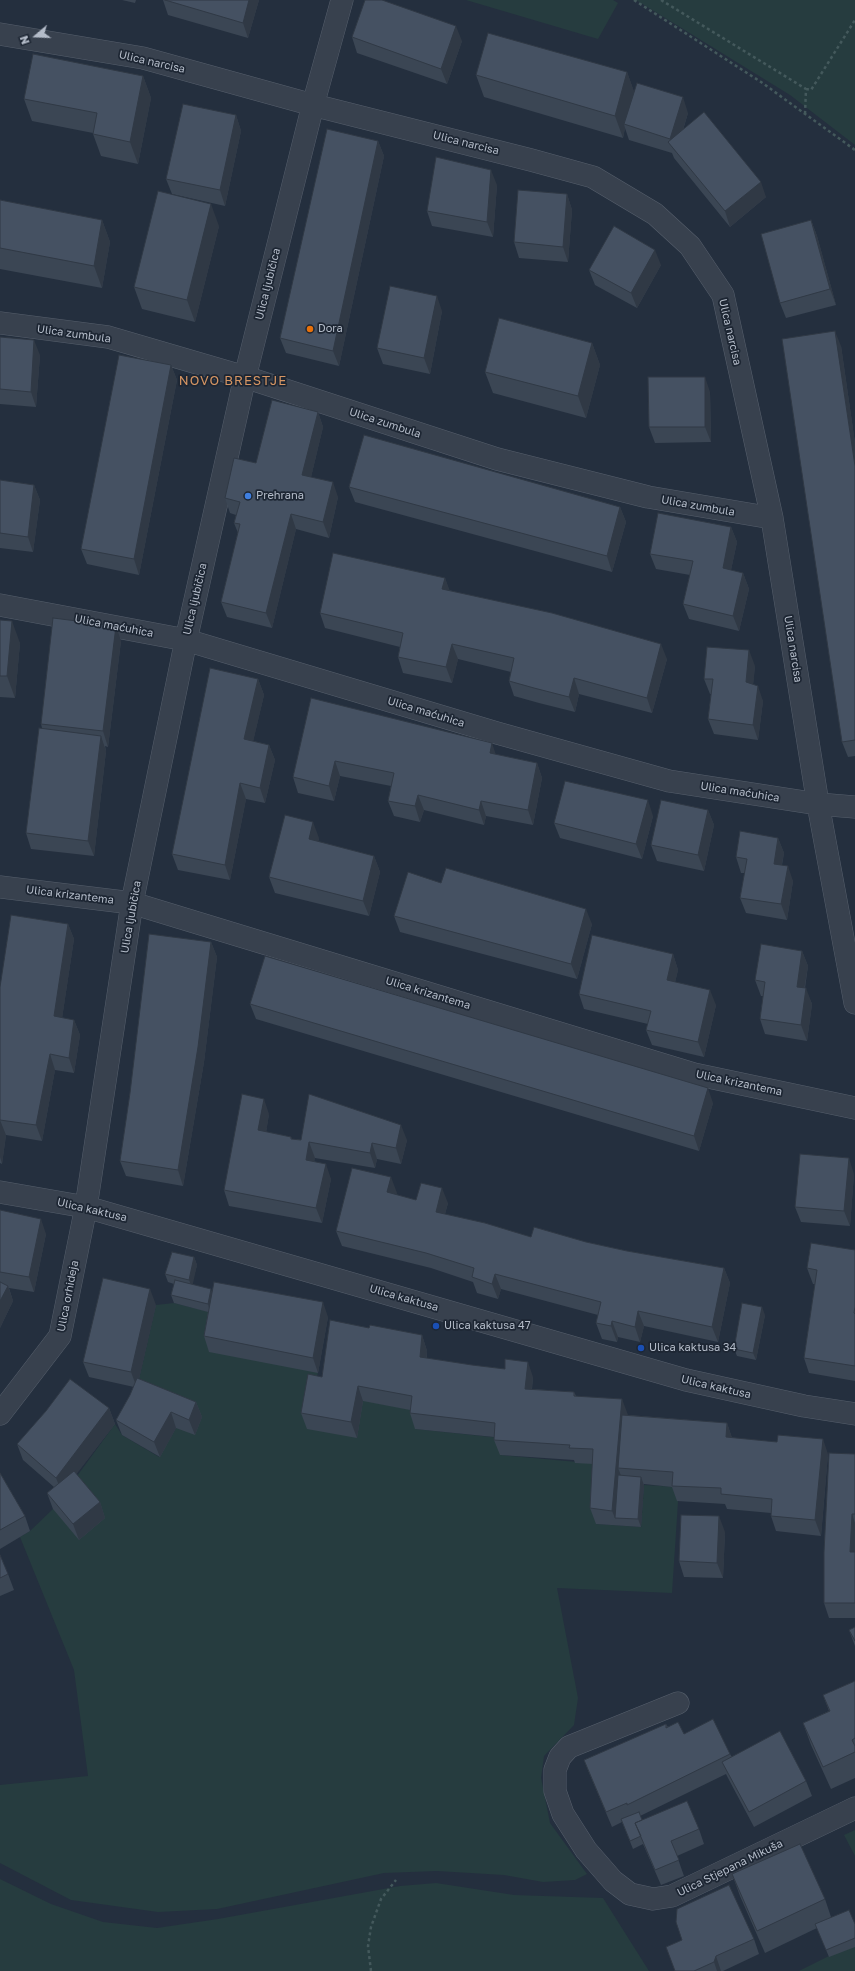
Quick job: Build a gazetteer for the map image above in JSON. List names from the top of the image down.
{
  "streets": {
    "street": [
      "Ulica narcisa",
      "Ulica ljubičica",
      "Ulica zumbula",
      "Ulica maćuhica",
      "Ulica krizantema",
      "Ulica kaktusa",
      "Ulica orhideja",
      "Ulica Stjepana Mikuša"
    ]
  },
  "crossings": [
    ["Ulica narcisa", "Ulica ljubičica"],
    ["Ulica narcisa", "Ulica zumbula"],
    ["Ulica narcisa", "Ulica maćuhica"],
    ["Ulica ljubičica", "Ulica zumbula"],
    ["Ulica ljubičica", "Ulica maćuhica"],
    ["Ulica ljubičica", "Ulica krizantema"],
    ["Ulica ljubičica", "Ulica kaktusa"],
    ["Ulica ljubičica", "Ulica orhideja"],
    ["Ulica kaktusa", "Ulica orhideja"]
  ],
  "districts": ["NOVO BRESTJE"],
  "places": [
    "Dora",
    "Prehrana",
    "Ulica kaktusa 47",
    "Ulica kaktusa 34"
  ],
  "north": "left"
}
